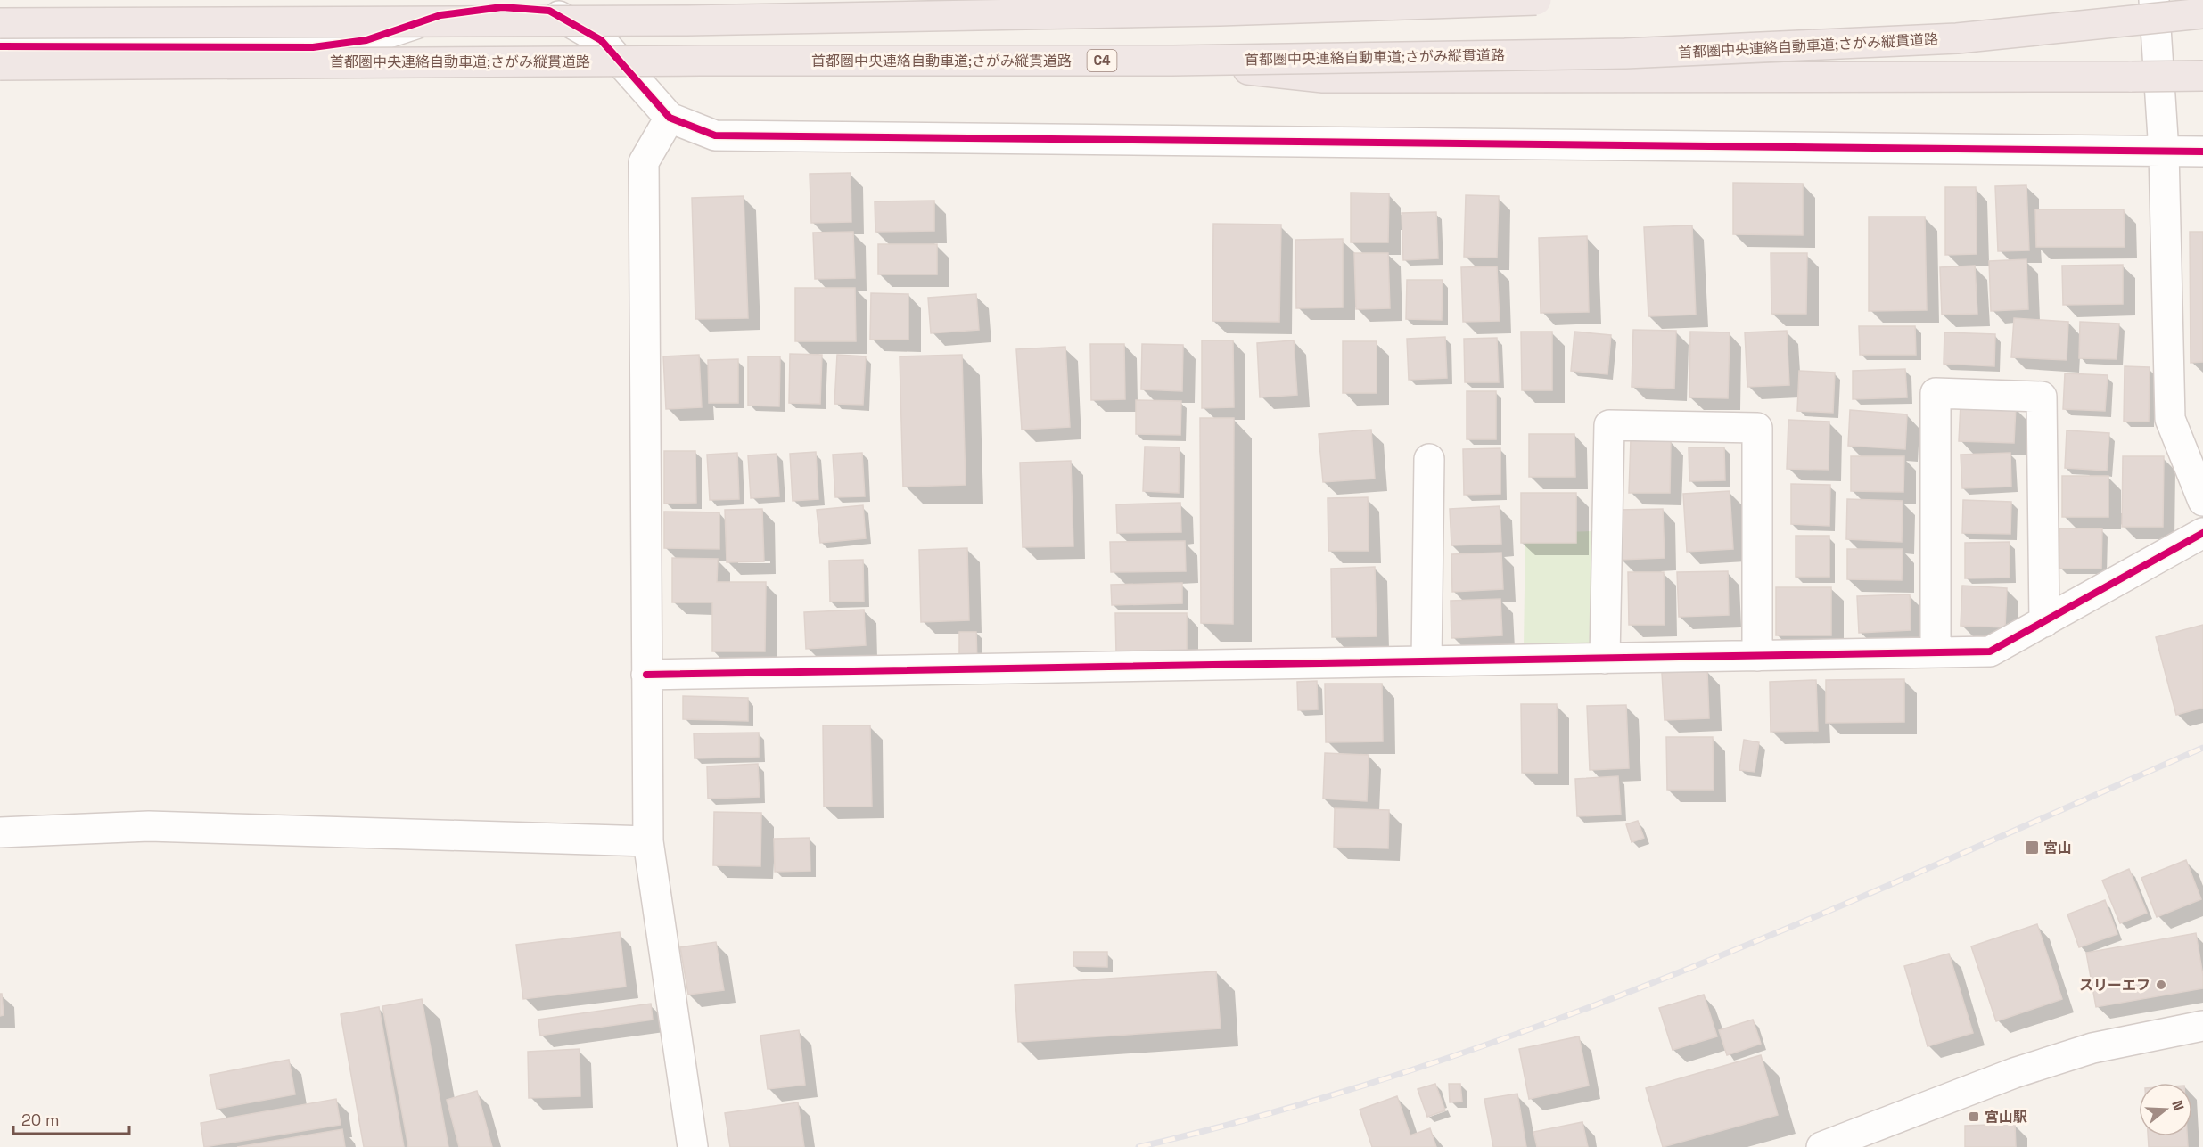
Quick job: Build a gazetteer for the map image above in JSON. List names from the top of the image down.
{
  "streets": {
    "highway": ["首都圏中央連絡自動車道;さがみ縦貫道路", "C4"]
  },
  "places": {
    "transit": ["宮山", "宮山駅"],
    "other": ["スリーエフ"]
  },
  "scale_bar": "20 m",
  "north": "right"
}
